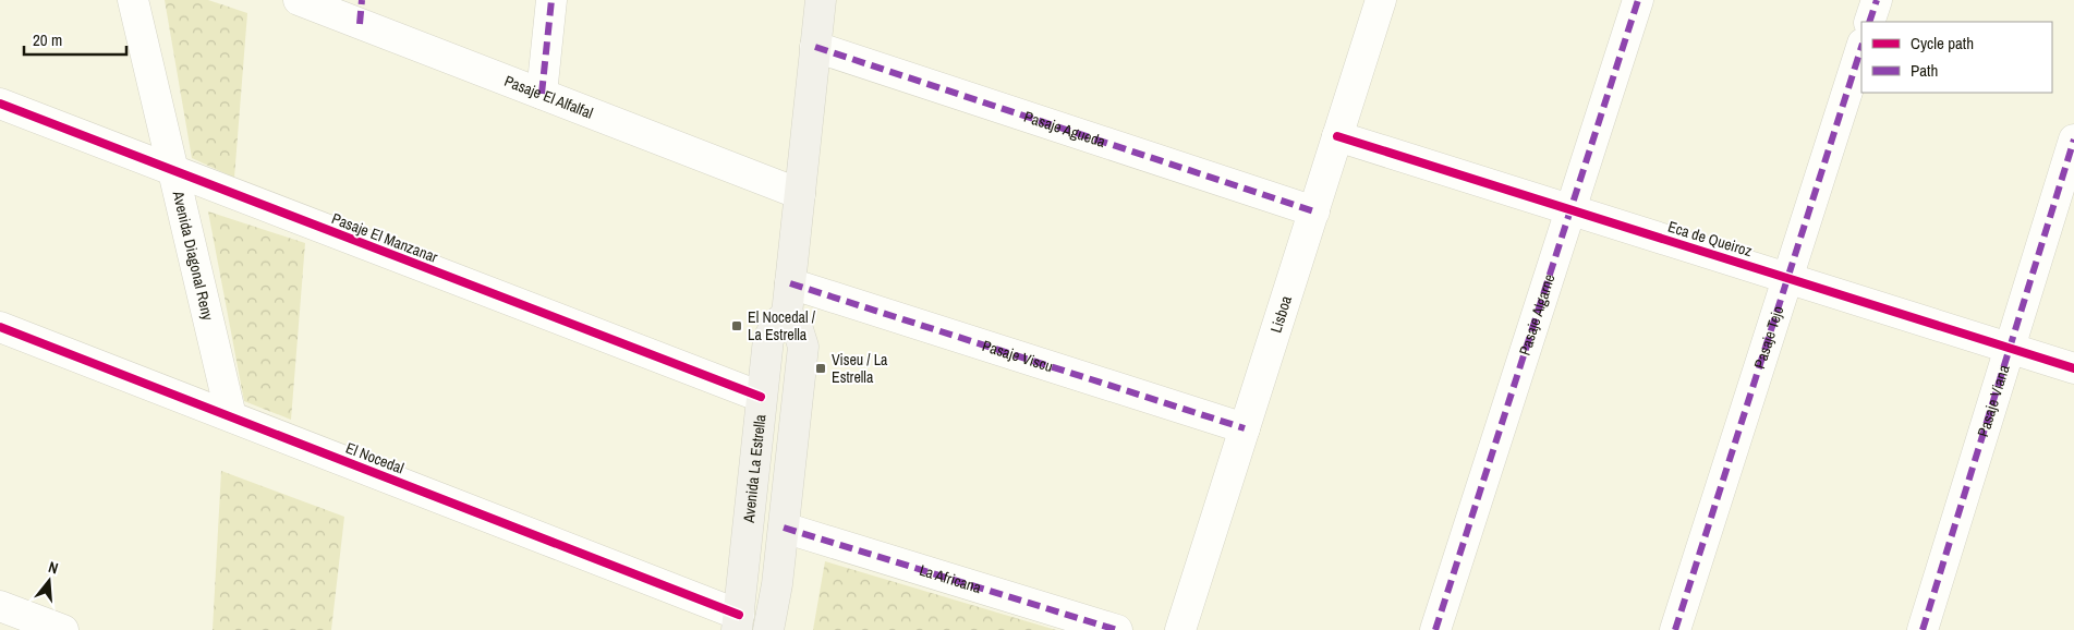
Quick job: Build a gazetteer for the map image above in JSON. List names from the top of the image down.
{
  "streets": {
    "main road": ["Avenida La Estrella"],
    "street": [
      "Pasaje El Alfalfal",
      "Pasaje Agueda",
      "Pasaje El Manzanar",
      "Eca de Queiroz",
      "Avenida Diagonal Reny",
      "Lisboa",
      "Pasaje Algarne",
      "Pasaje Tejo",
      "Pasaje Viscu",
      "Pasaje Viana",
      "El Nocedal",
      "La Africana"
    ]
  },
  "crossings": [
    ["Pasaje Agueda", "Lisboa"],
    ["Pasaje El Manzanar", "Avenida Diagonal Reny"],
    ["Pasaje El Manzanar", "Avenida La Estrella"],
    ["Eca de Queiroz", "Lisboa"],
    ["Eca de Queiroz", "Pasaje Algarne"],
    ["Eca de Queiroz", "Pasaje Tejo"],
    ["Eca de Queiroz", "Pasaje Viana"],
    ["Avenida Diagonal Reny", "El Nocedal"],
    ["Lisboa", "Pasaje Viscu"],
    ["El Nocedal", "Avenida La Estrella"]
  ],
  "places": {
    "transit": ["El Nocedal / La Estrella", "Viseu / La Estrella"]
  },
  "legend": ["Cycle path", "Path"],
  "scale_bar": "20 m",
  "north": "top"
}
